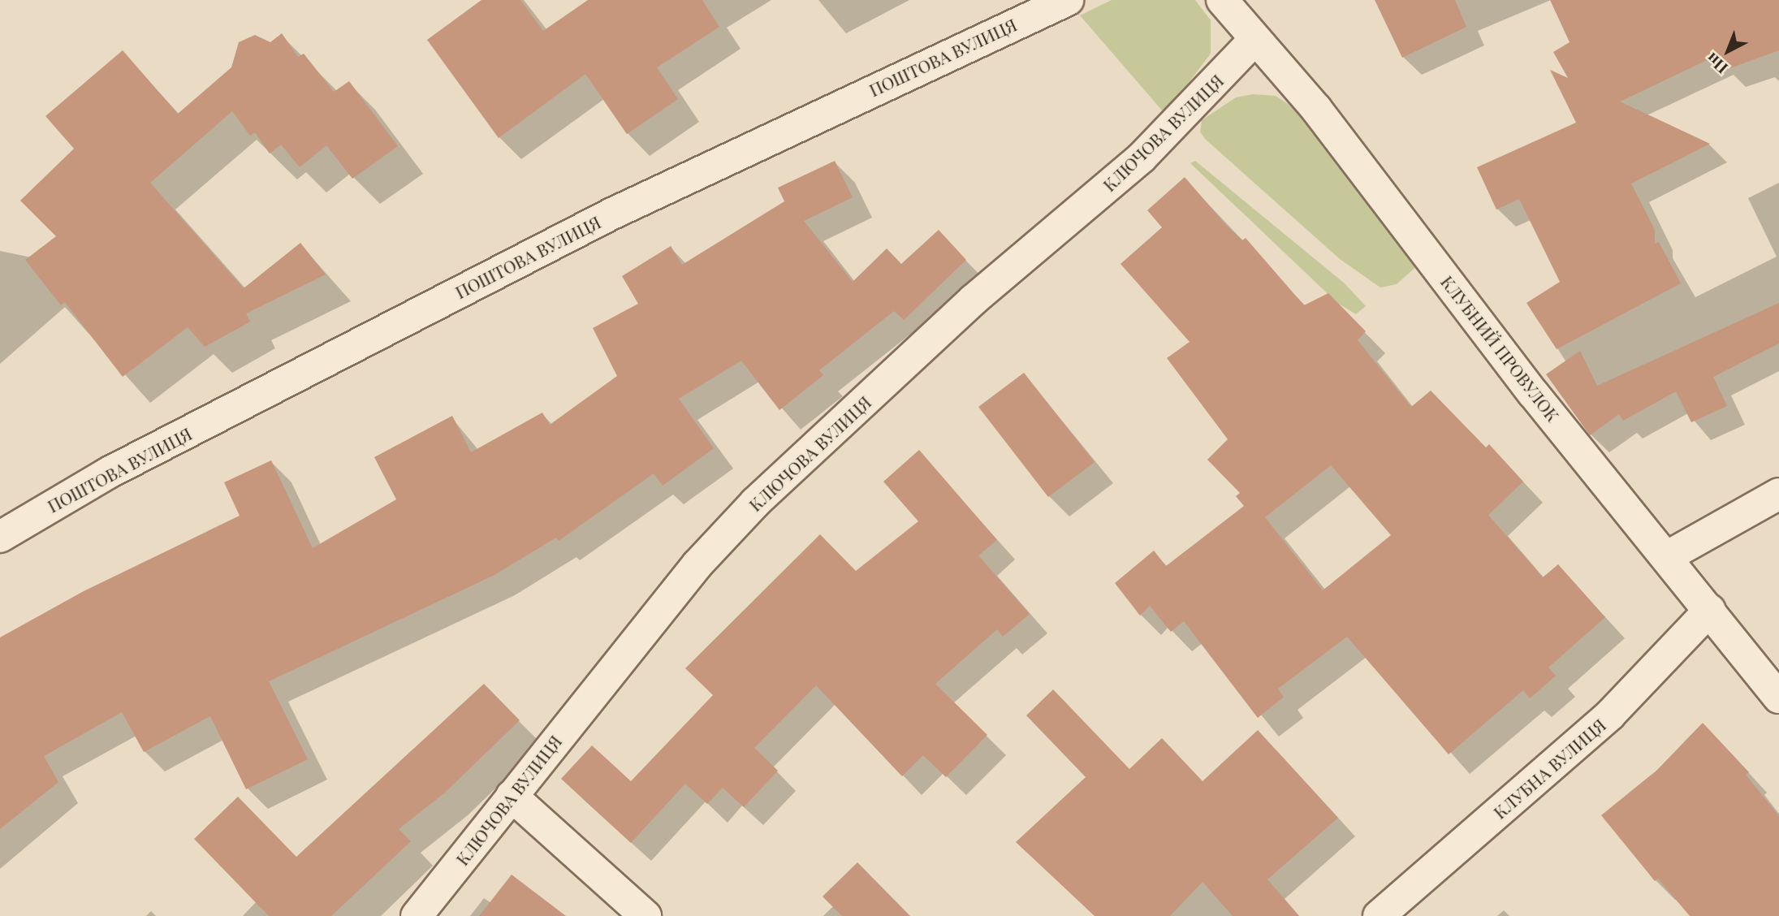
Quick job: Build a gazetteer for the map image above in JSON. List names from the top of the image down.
{
  "streets": {
    "street": [
      "ПОШТОВА ВУЛИЦЯ",
      "КЛЮЧОВА ВУЛИЦЯ",
      "КЛУБНИЙ ПРОВУЛОК",
      "КЛУБНА ВУЛИЦЯ"
    ]
  },
  "crossings": [
    ["КЛЮЧОВА ВУЛИЦЯ", "КЛУБНИЙ ПРОВУЛОК"],
    ["КЛУБНИЙ ПРОВУЛОК", "КЛУБНА ВУЛИЦЯ"]
  ],
  "north": "bottom left"
}
